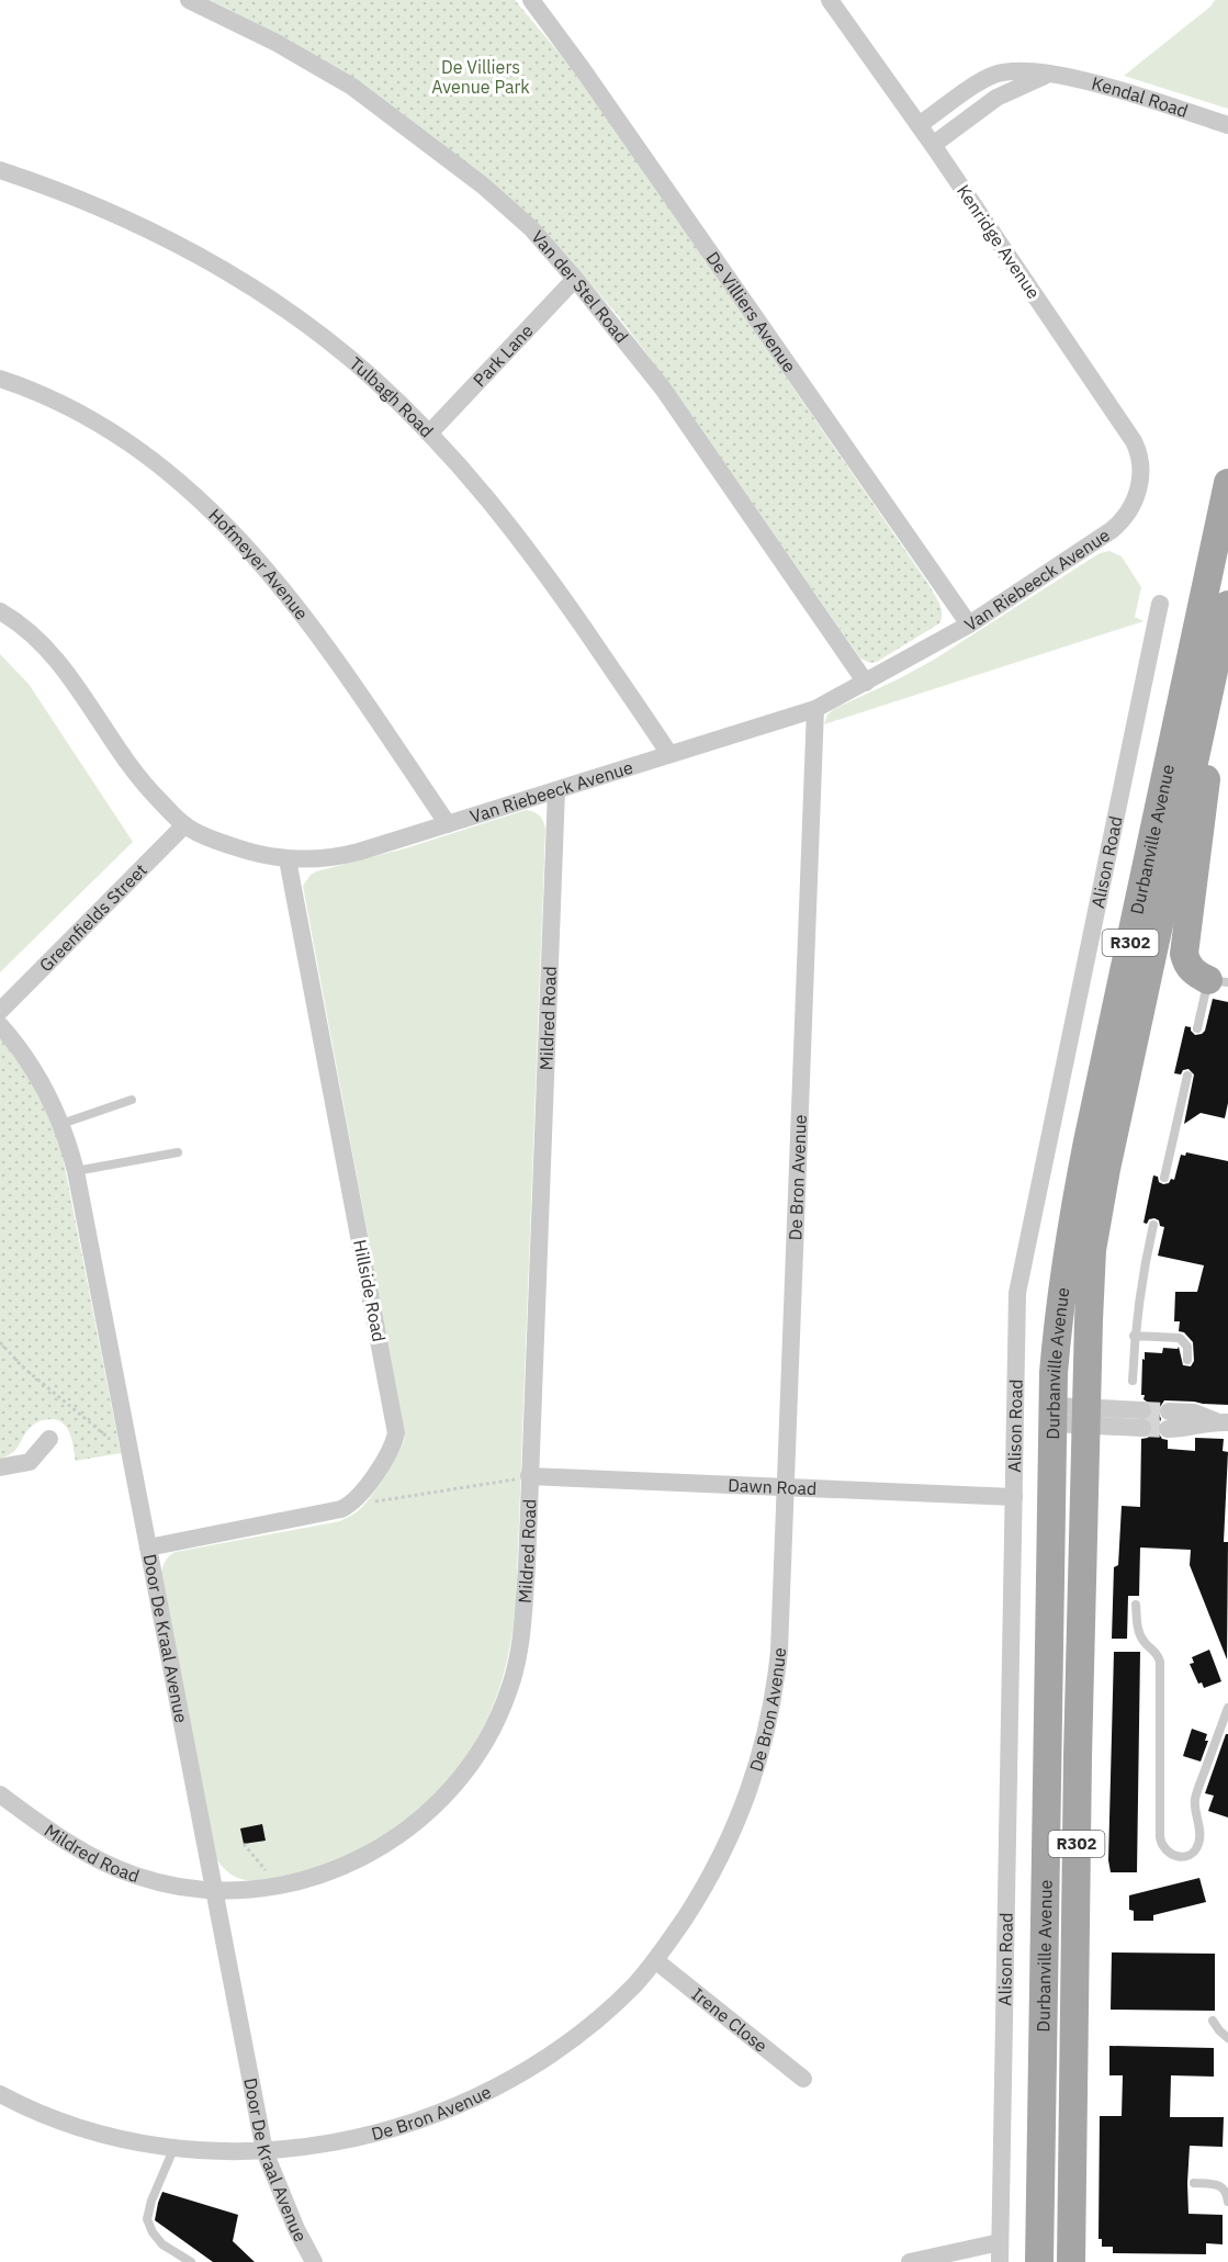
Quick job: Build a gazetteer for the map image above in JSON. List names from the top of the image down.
{
  "streets": {
    "main road": ["Durbanville Avenue", "R302"],
    "street": [
      "Kendal Road",
      "Kenridge Avenue",
      "Van der Stel Road",
      "De Villiers Avenue",
      "Park Lane",
      "Tulbagh Road",
      "Hofmeyer Avenue",
      "Van Riebeeck Avenue",
      "Alison Road",
      "Greenfields Street",
      "Mildred Road",
      "De Bron Avenue",
      "Hillside Road",
      "Dawn Road",
      "Door De Kraal Avenue",
      "Irene Close"
    ]
  },
  "crossings": [
    ["Kendal Road", "Kenridge Avenue"],
    ["Kenridge Avenue", "Van Riebeeck Avenue"],
    ["Van der Stel Road", "Park Lane"],
    ["Van der Stel Road", "Van Riebeeck Avenue"],
    ["De Villiers Avenue", "Van Riebeeck Avenue"],
    ["Park Lane", "Tulbagh Road"],
    ["Tulbagh Road", "Van Riebeeck Avenue"],
    ["Hofmeyer Avenue", "Van Riebeeck Avenue"],
    ["Van Riebeeck Avenue", "Greenfields Street"],
    ["Van Riebeeck Avenue", "Mildred Road"],
    ["Van Riebeeck Avenue", "De Bron Avenue"],
    ["Van Riebeeck Avenue", "Hillside Road"],
    ["Alison Road", "Dawn Road"],
    ["Mildred Road", "Dawn Road"],
    ["Mildred Road", "Door De Kraal Avenue"],
    ["De Bron Avenue", "Dawn Road"],
    ["De Bron Avenue", "Door De Kraal Avenue"],
    ["De Bron Avenue", "Irene Close"]
  ],
  "parks": ["De Villiers Avenue Park"]
}
